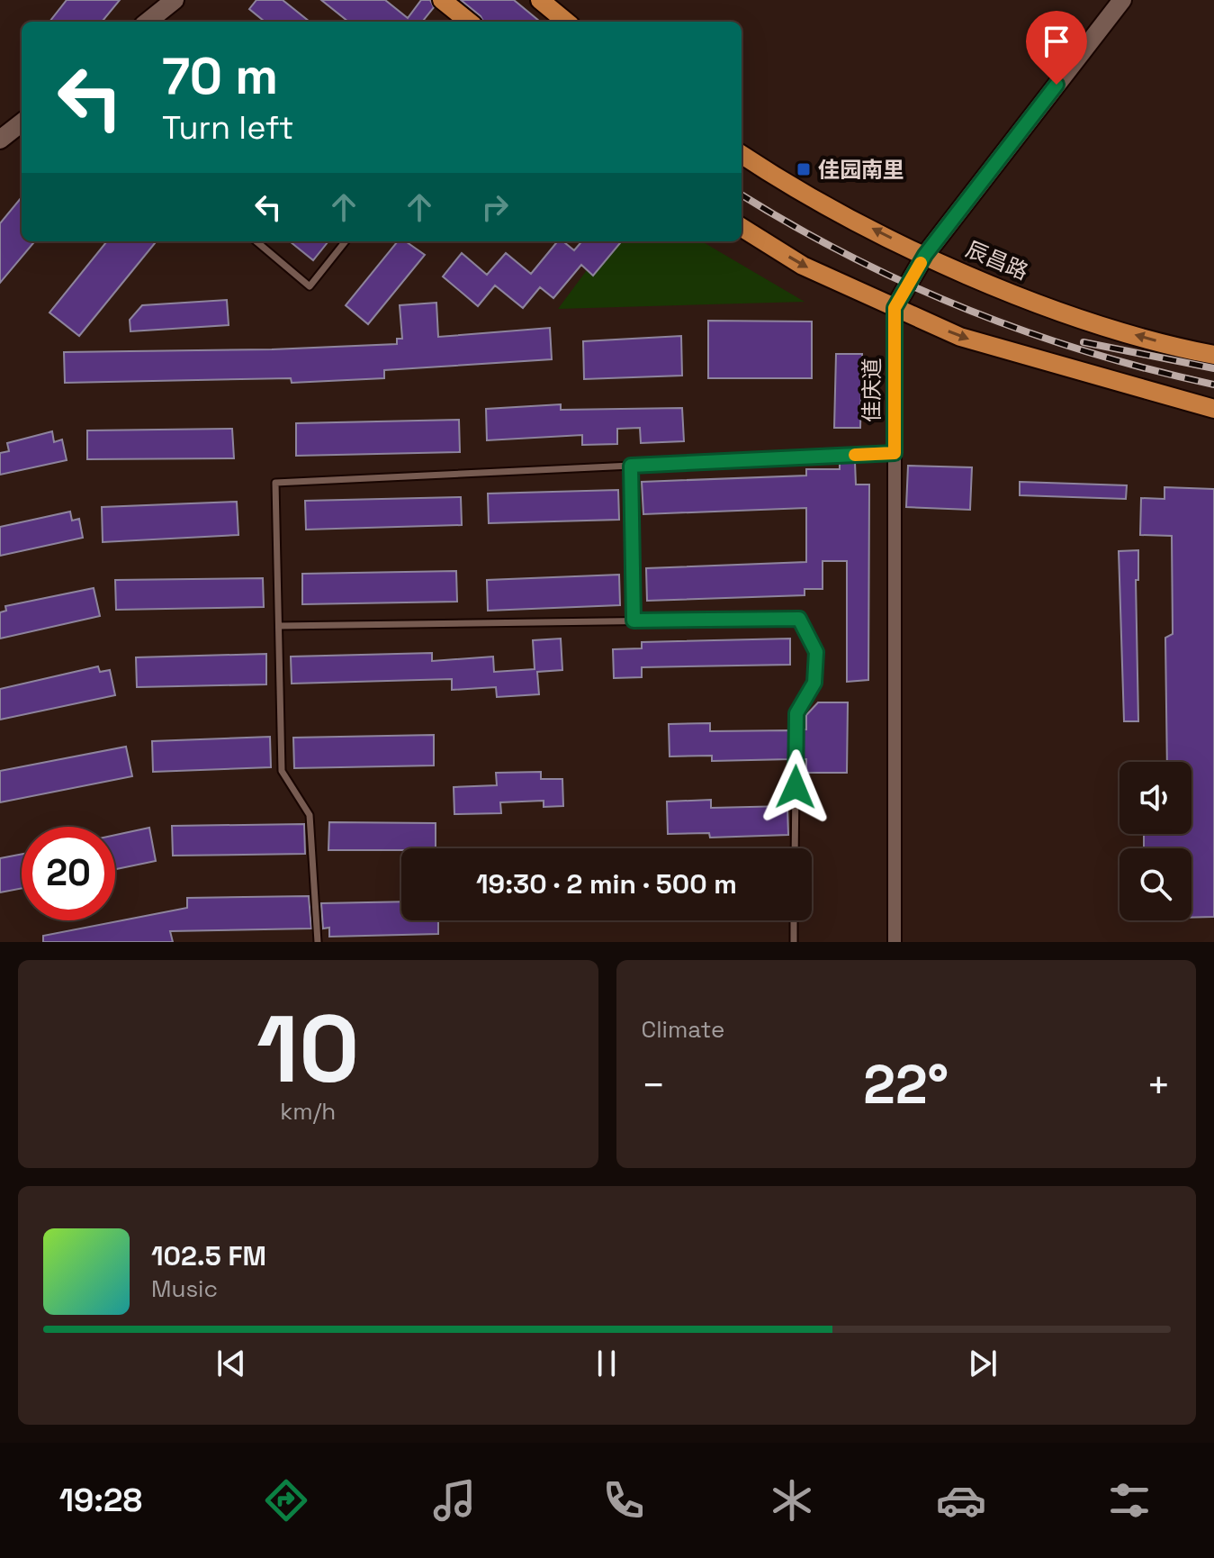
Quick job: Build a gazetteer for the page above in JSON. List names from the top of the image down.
{
  "streets": {
    "main road": ["辰昌路"],
    "street": ["佳庆道"]
  },
  "crossings": [
    ["辰昌路", "佳庆道"]
  ],
  "places": {
    "transit": ["佳园南里"]
  },
  "page": {
    "turn": ["70 m", "Turn left"],
    "limit": "20",
    "trip": "19:30 · 2 min · 500 m",
    "tile": [
      ["10", "km/h"],
      "Climate"
    ],
    "heat": ["−", "22°", "+"],
    "song": ["102.5 FM", "Music"],
    "tabs": "19:28"
  }
}
